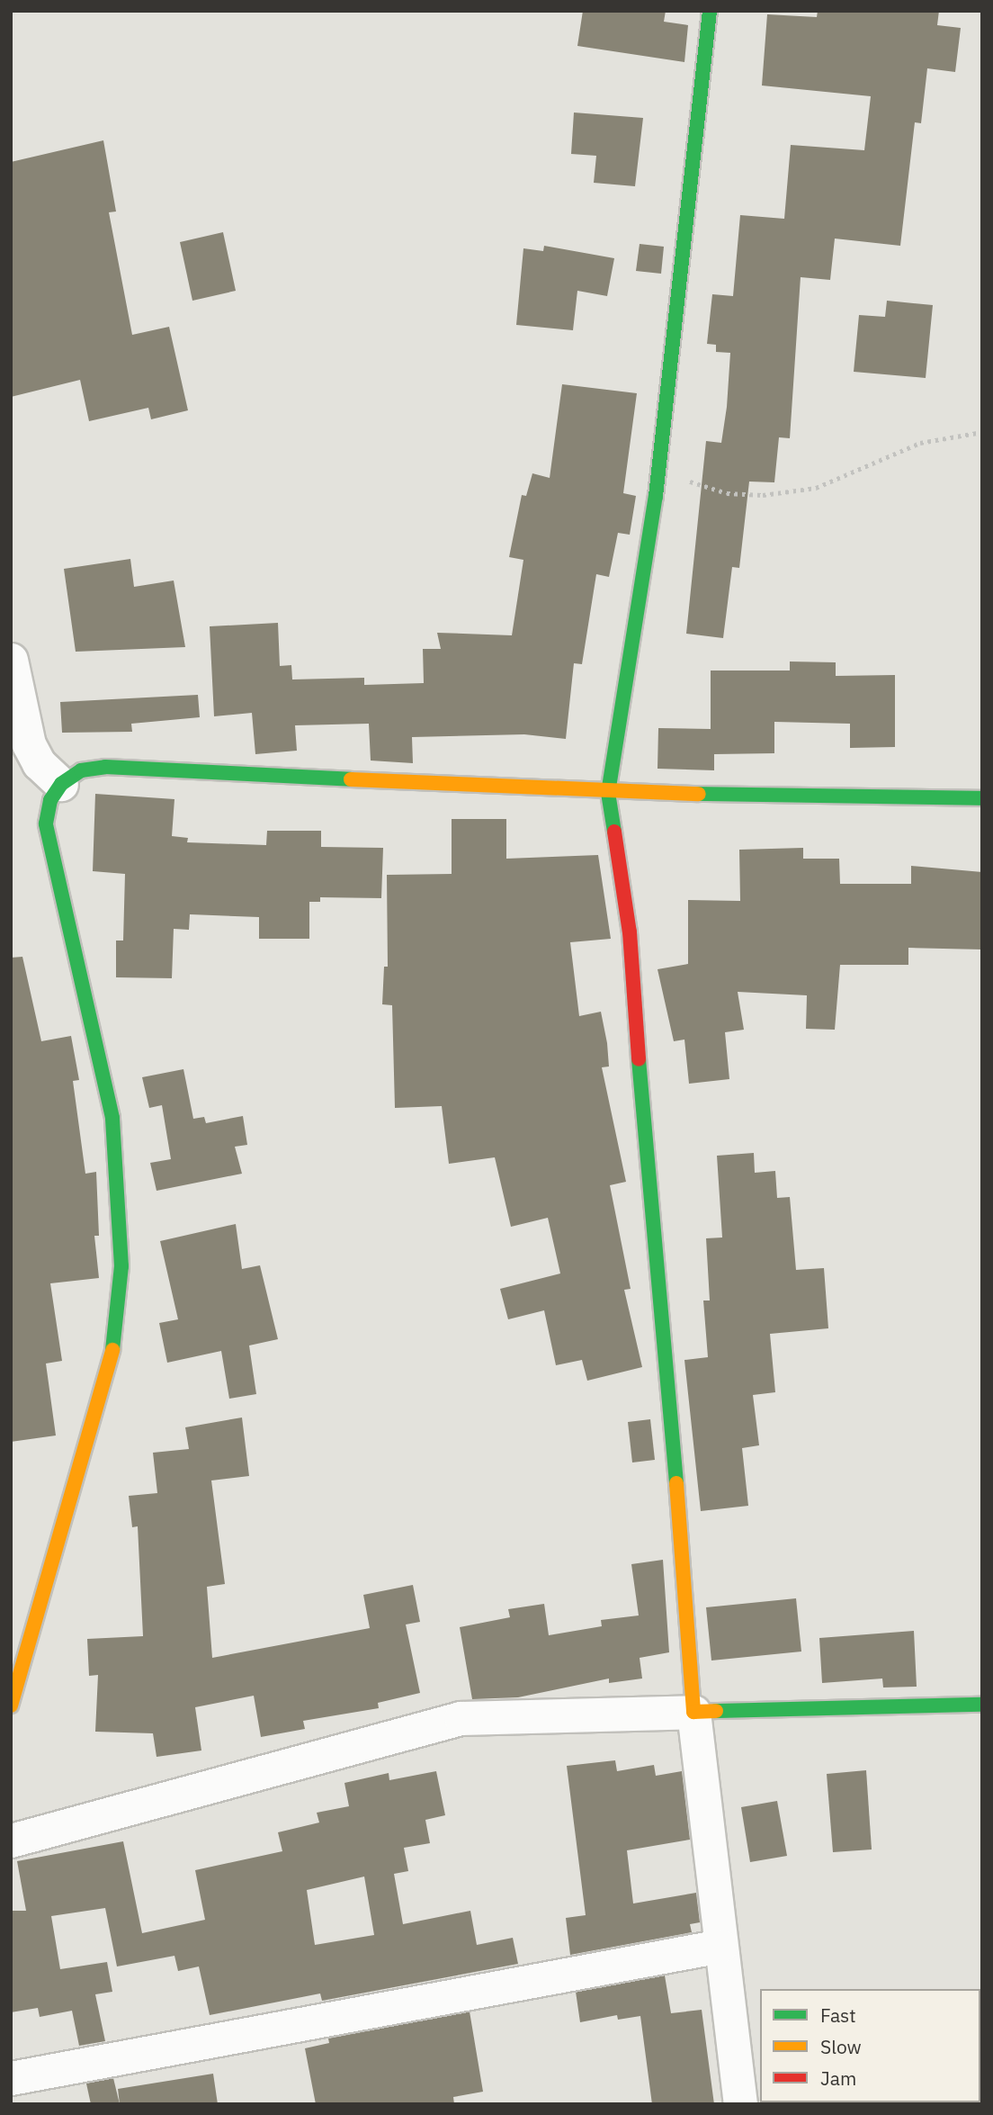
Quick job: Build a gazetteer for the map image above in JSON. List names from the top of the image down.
{
  "legend": ["Fast", "Slow", "Jam"]
}
